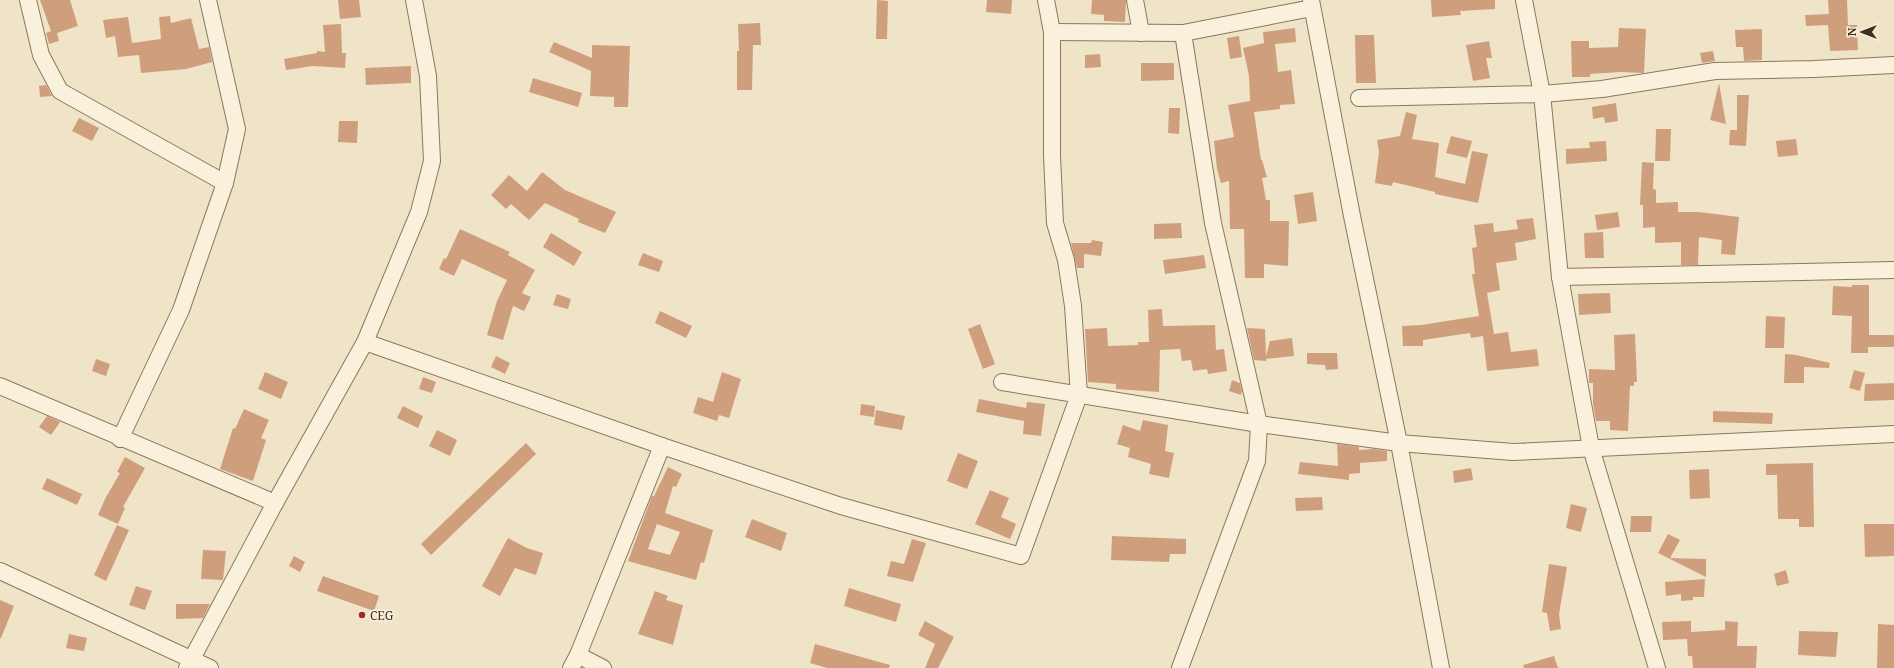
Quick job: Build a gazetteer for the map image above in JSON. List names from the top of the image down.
{
  "places": ["CEG"],
  "north": "left"
}
